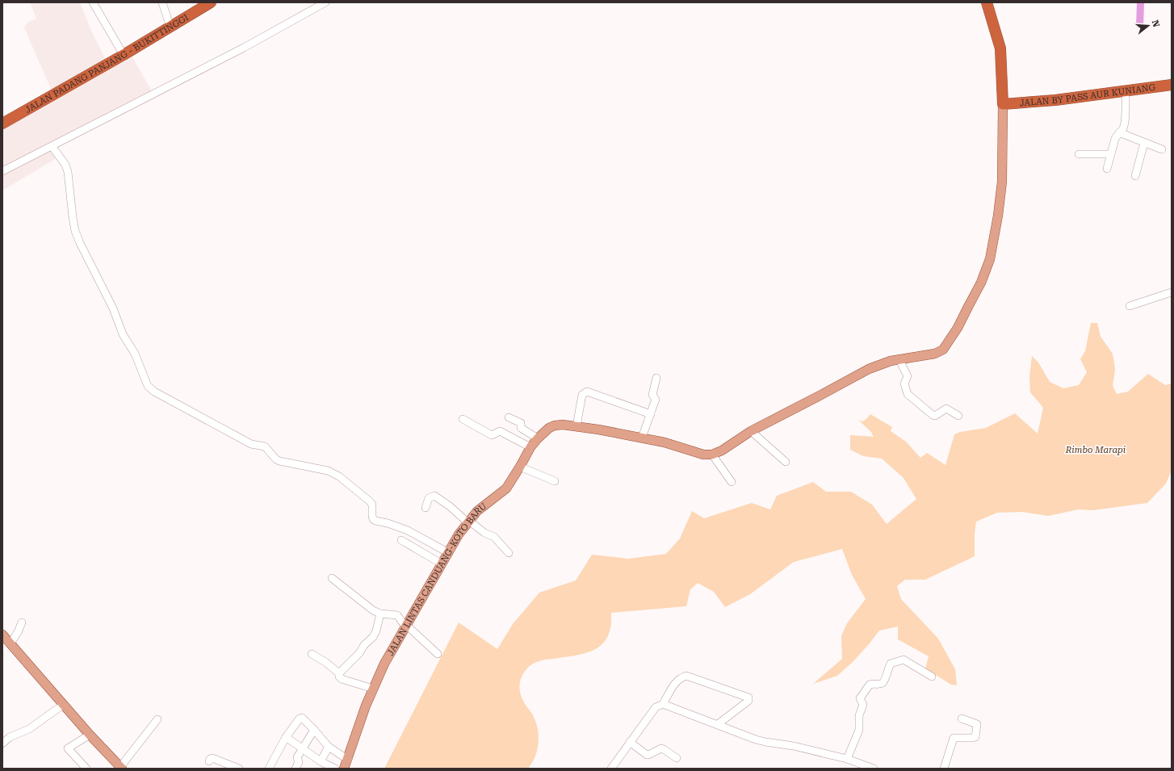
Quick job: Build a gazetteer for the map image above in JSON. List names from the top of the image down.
{
  "streets": {
    "highway": ["JALAN PADANG PANJANG - BUKITTINGGI", "JALAN BY PASS AUR KUNIANG"],
    "main road": ["JALAN LINTAS CANDUANG-KOTO BARU"]
  },
  "parks": ["Rimbo Marapi"],
  "north": "right"
}
